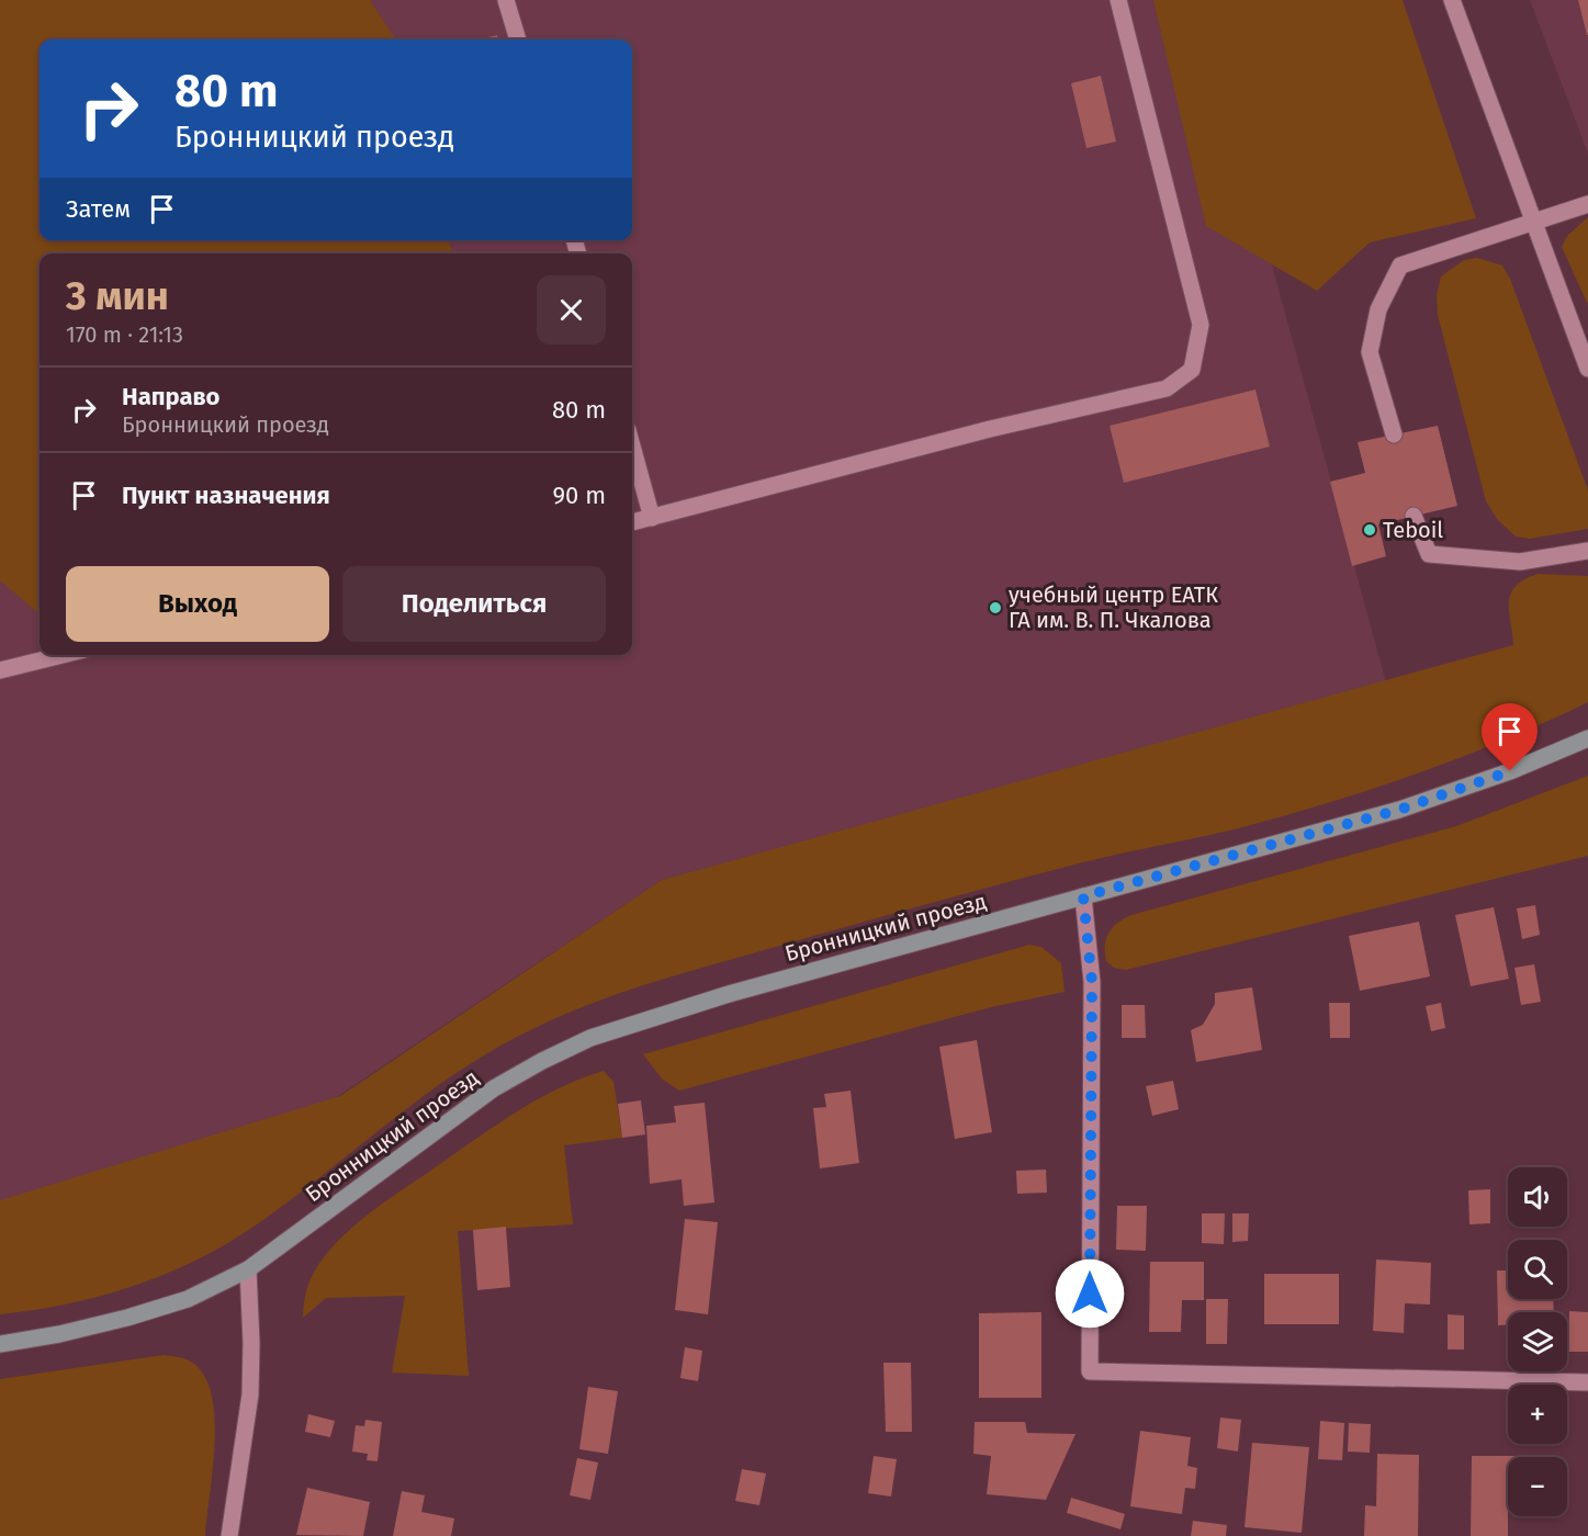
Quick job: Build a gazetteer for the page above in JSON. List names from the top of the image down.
{
  "streets": {
    "main road": ["Бронницкий проезд"]
  },
  "places": ["Teboil", "учебный центр ЕАТК ГА им. В. П. Чкалова"],
  "page": {
    "turn": ["80 m", "Бронницкий проезд"],
    "then": "Затем",
    "heading": ["3 мин", "170 m · 21:13"],
    "list": [
      {
        "name": "Направо",
        "note": "Бронницкий проезд",
        "value": "80 m"
      },
      {
        "name": "Пункт назначения",
        "value": "90 m"
      }
    ],
    "buttons": ["Выход", "Поделиться"],
    "map_buttons": ["+", "−"]
  }
}
